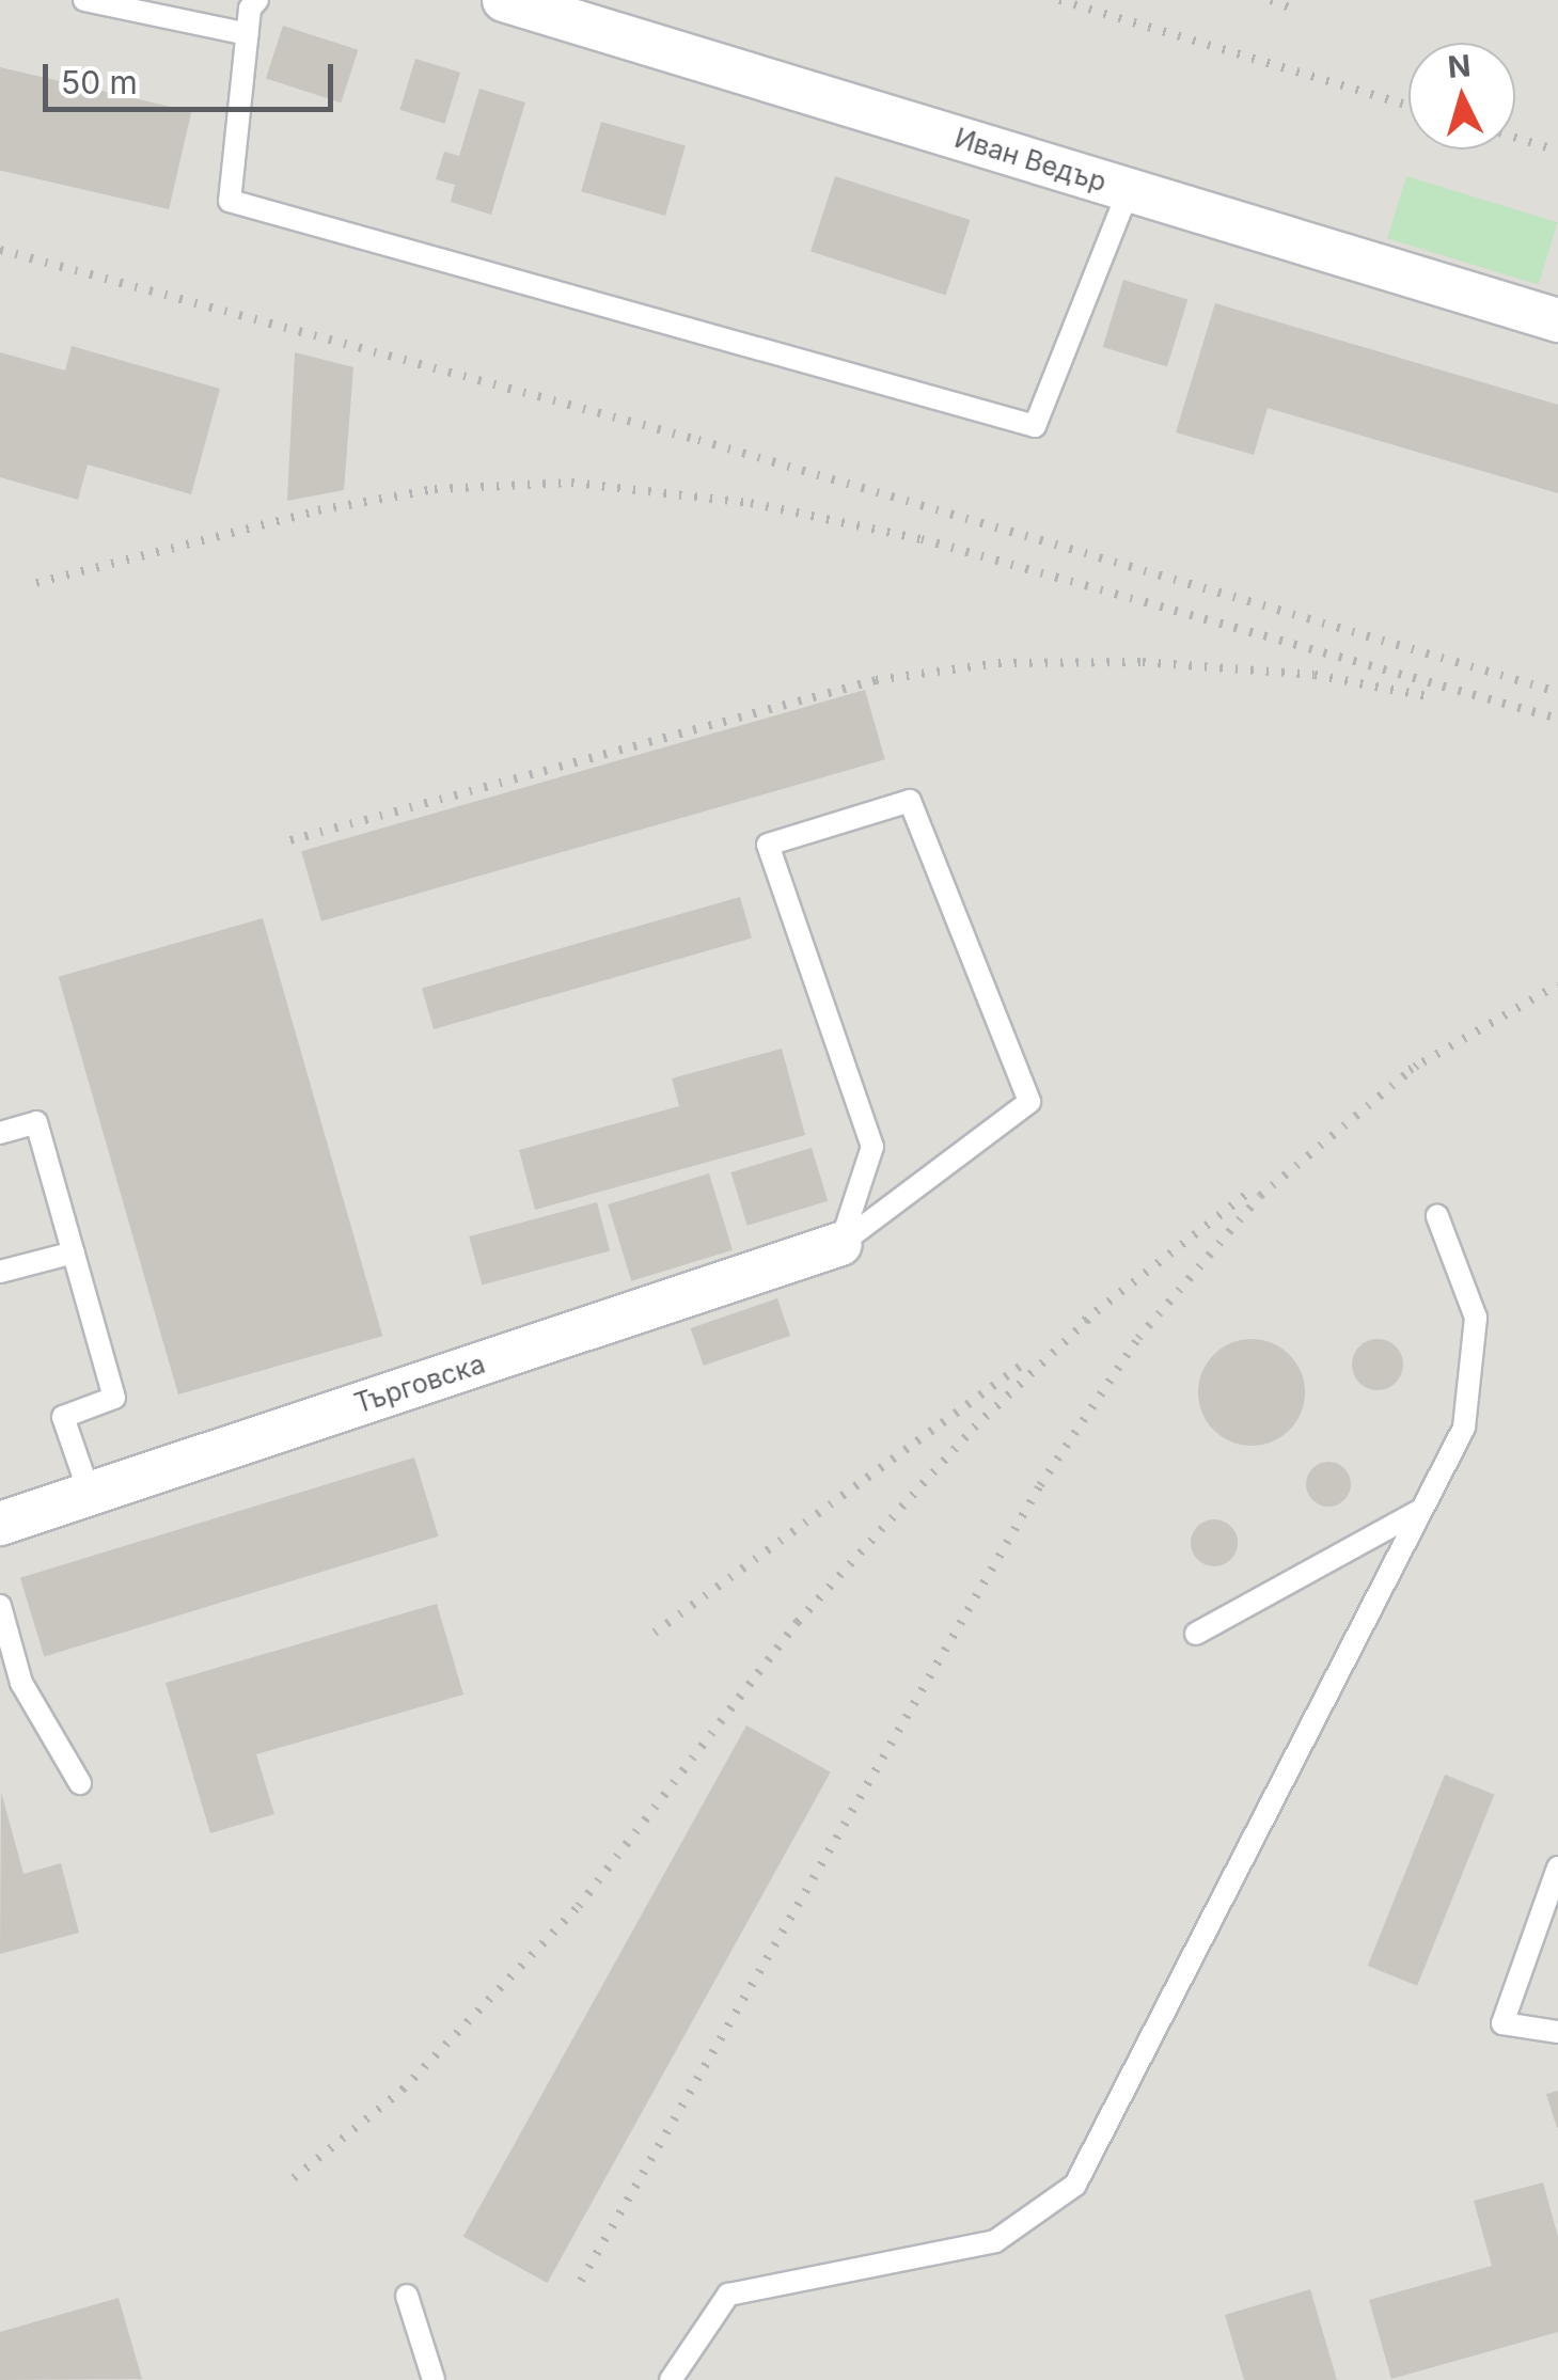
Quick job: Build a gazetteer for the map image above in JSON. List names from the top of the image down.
{
  "streets": {
    "street": ["Иван Ведър", "Търговска"]
  },
  "scale_bar": "50 m",
  "north": "top"
}
